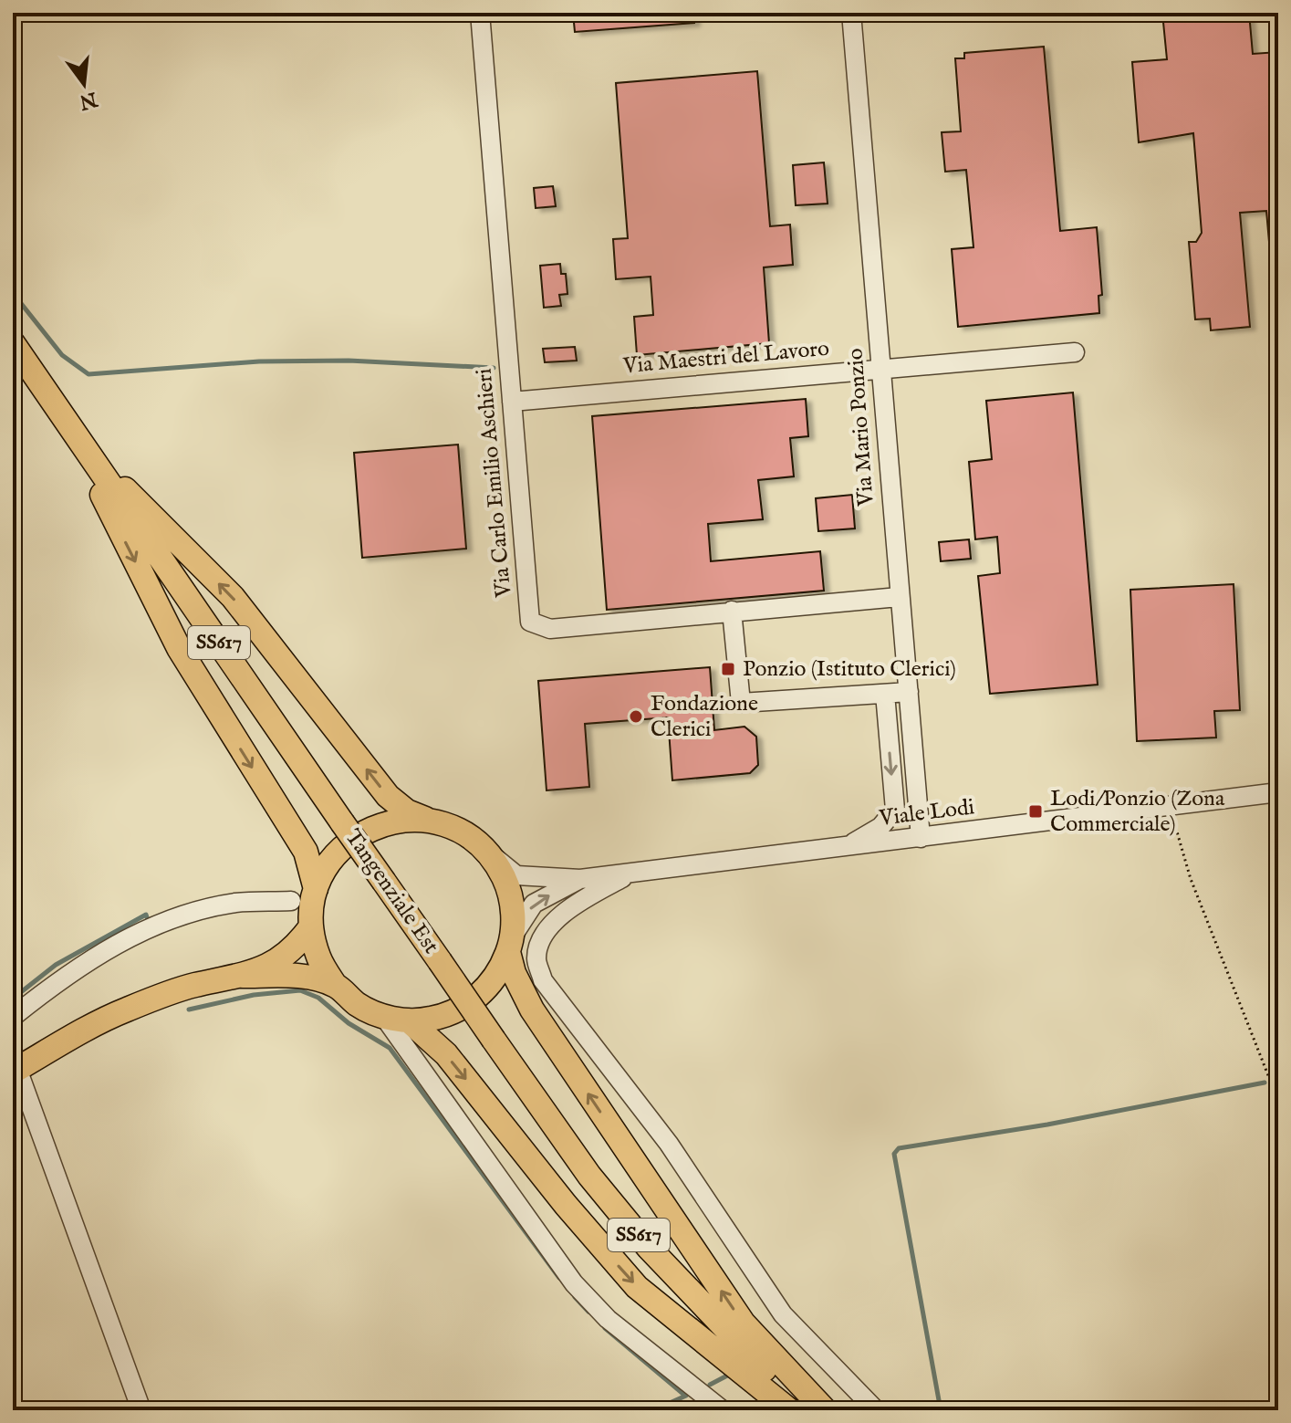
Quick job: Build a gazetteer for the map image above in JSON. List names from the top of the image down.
{
  "streets": {
    "main road": ["SS617", "Tangenziale Est"],
    "street": [
      "Via Maestri del Lavoro",
      "Via Mario Ponzio",
      "Via Carlo Emilio Aschieri",
      "Viale Lodi"
    ]
  },
  "crossings": [
    ["Via Maestri del Lavoro", "Via Mario Ponzio"],
    ["Via Maestri del Lavoro", "Via Carlo Emilio Aschieri"],
    ["Via Mario Ponzio", "Via Carlo Emilio Aschieri"],
    ["Via Mario Ponzio", "Viale Lodi"]
  ],
  "places": {
    "transit": ["Ponzio (Istituto Clerici)", "Lodi/Ponzio (Zona Commerciale)"],
    "other": ["Fondazione Clerici"]
  },
  "north": "bottom"
}
